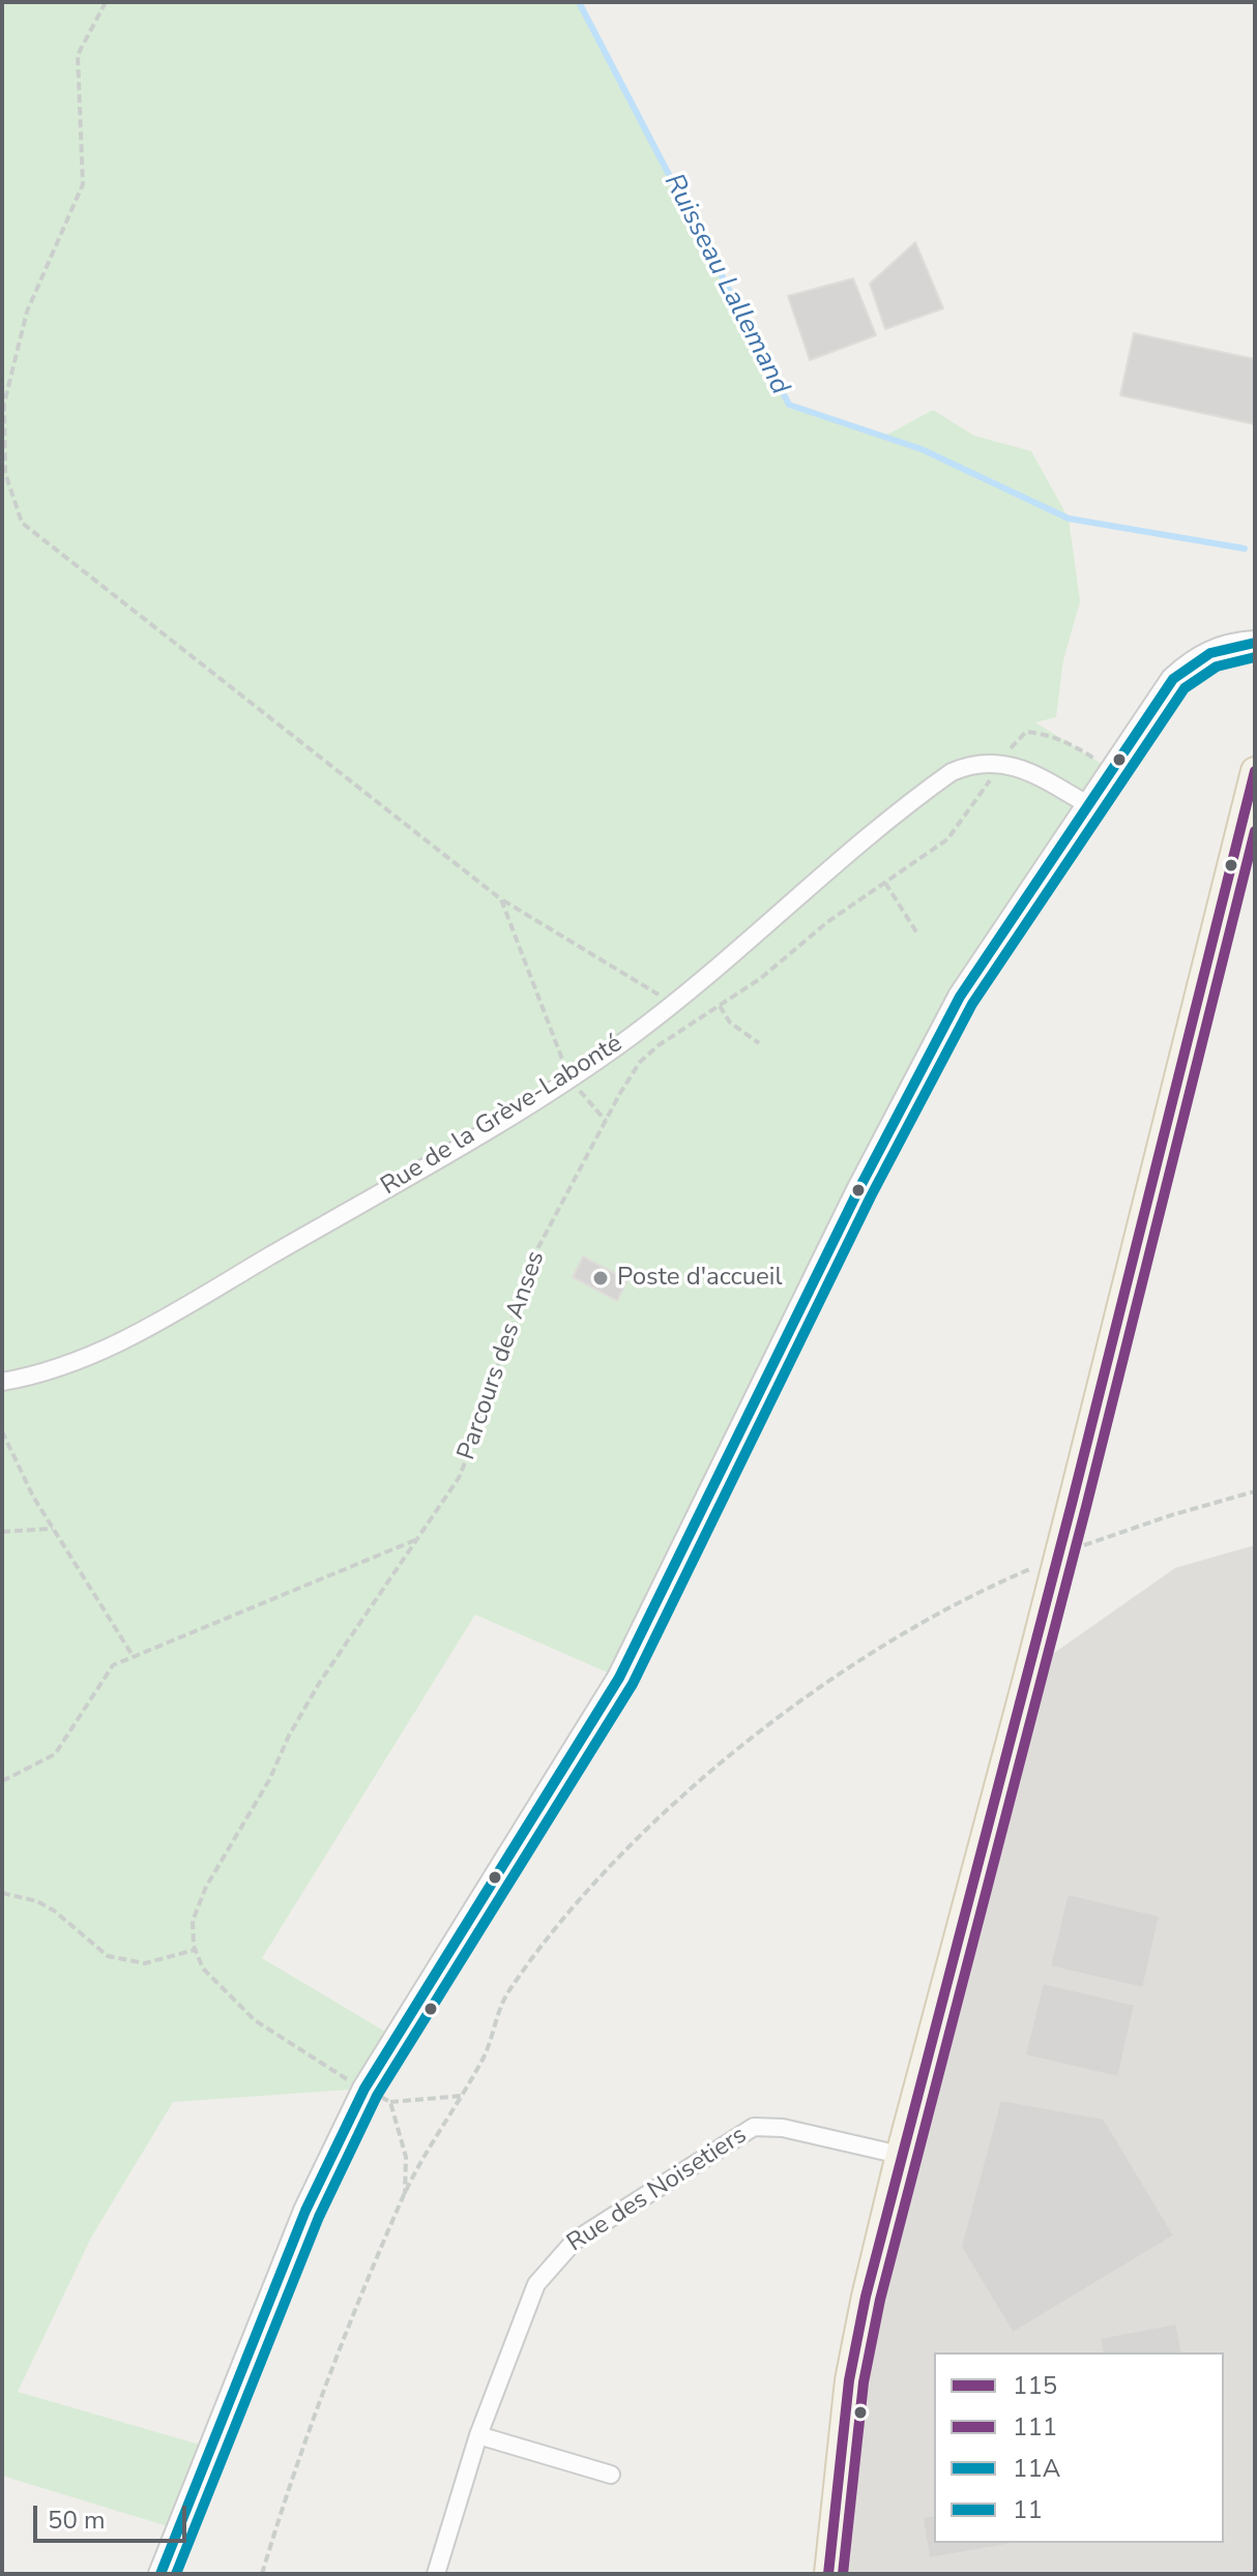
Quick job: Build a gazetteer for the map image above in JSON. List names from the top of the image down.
{
  "streets": {
    "street": ["Rue de la Grève-Labonté", "Rue des Noisetiers"],
    "path": ["Parcours des Anses"]
  },
  "crossings": [
    ["Rue de la Grève-Labonté", "Parcours des Anses"]
  ],
  "water": ["Ruisseau Lallemand"],
  "places": ["Poste d'accueil"],
  "lines": [
    "transit line 11A",
    "transit line 11",
    "transit line 115",
    "transit line 111"
  ],
  "legend": [
    "115",
    "111",
    "11A",
    "11"
  ],
  "scale_bar": "50 m"
}
